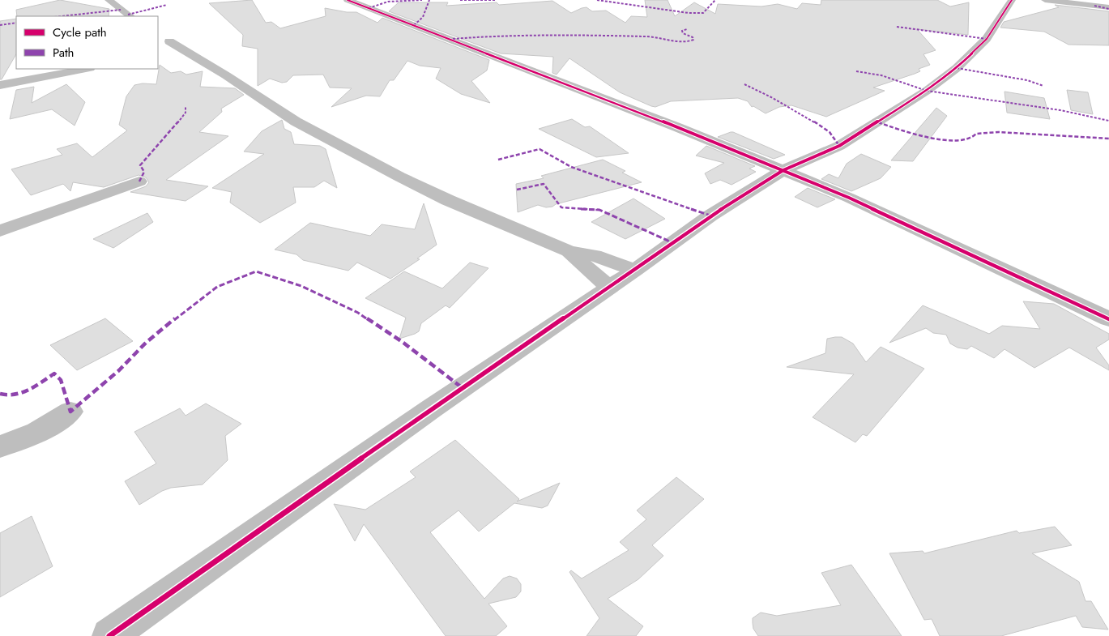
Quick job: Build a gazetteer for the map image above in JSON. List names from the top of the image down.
{
  "legend": ["Cycle path", "Path"]
}
